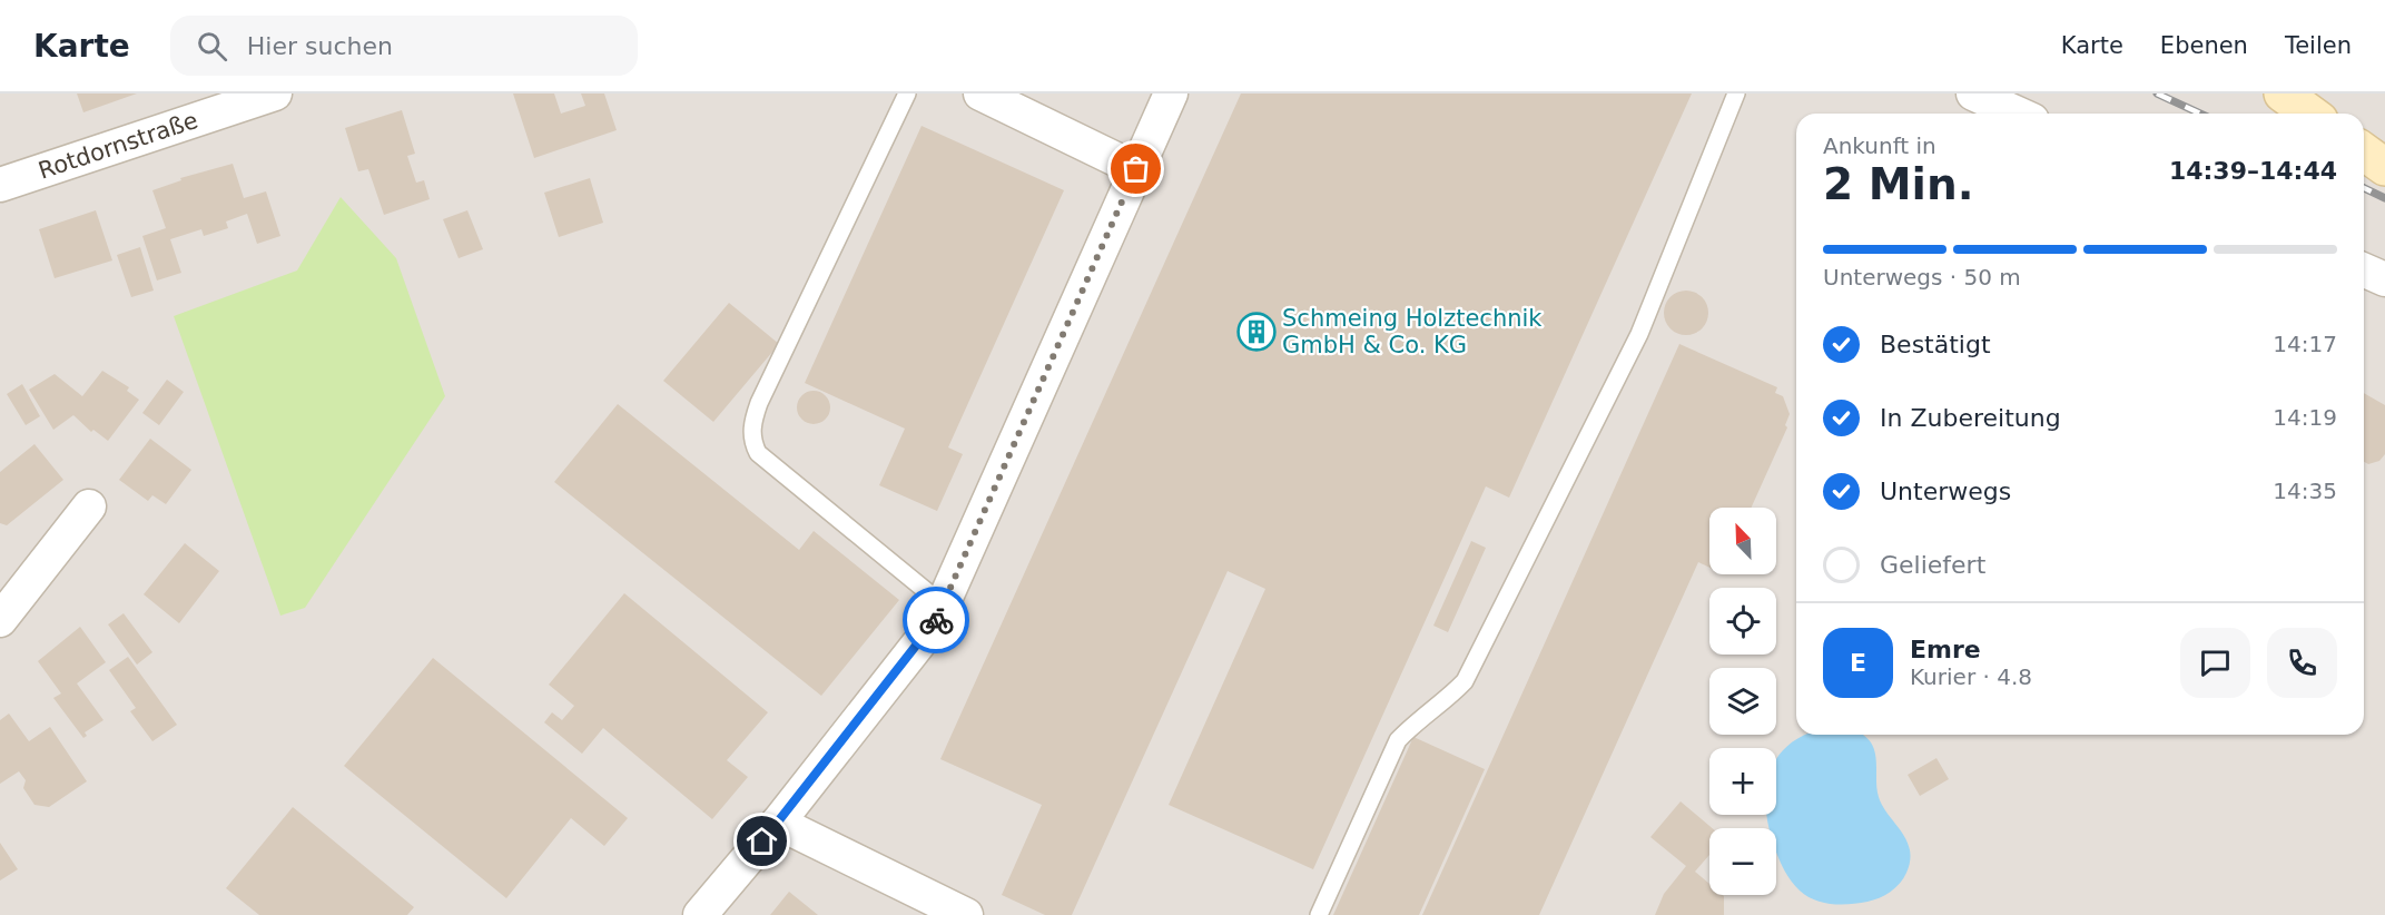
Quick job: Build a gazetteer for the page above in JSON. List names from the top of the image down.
{
  "streets": {
    "street": ["Rotdornstraße"]
  },
  "places": {
    "building": ["Schmeing Holztechnik GmbH & Co. KG"]
  },
  "north": "top left",
  "page": {
    "header": "Karte",
    "search": "Hier suchen",
    "nav": ["Karte", "Ebenen", "Teilen"],
    "heading": ["2 Min.", "Ankunft in", "14:39–14:44"],
    "panel": ["Emre", "Kurier · 4.8"],
    "bar": "Unterwegs · 50 m",
    "list": [
      ["Bestätigt", "14:17"],
      ["In Zubereitung", "14:19"],
      ["Unterwegs", "14:35"],
      "Geliefert"
    ],
    "map_buttons": ["+", "−"],
    "round": "E"
  }
}
